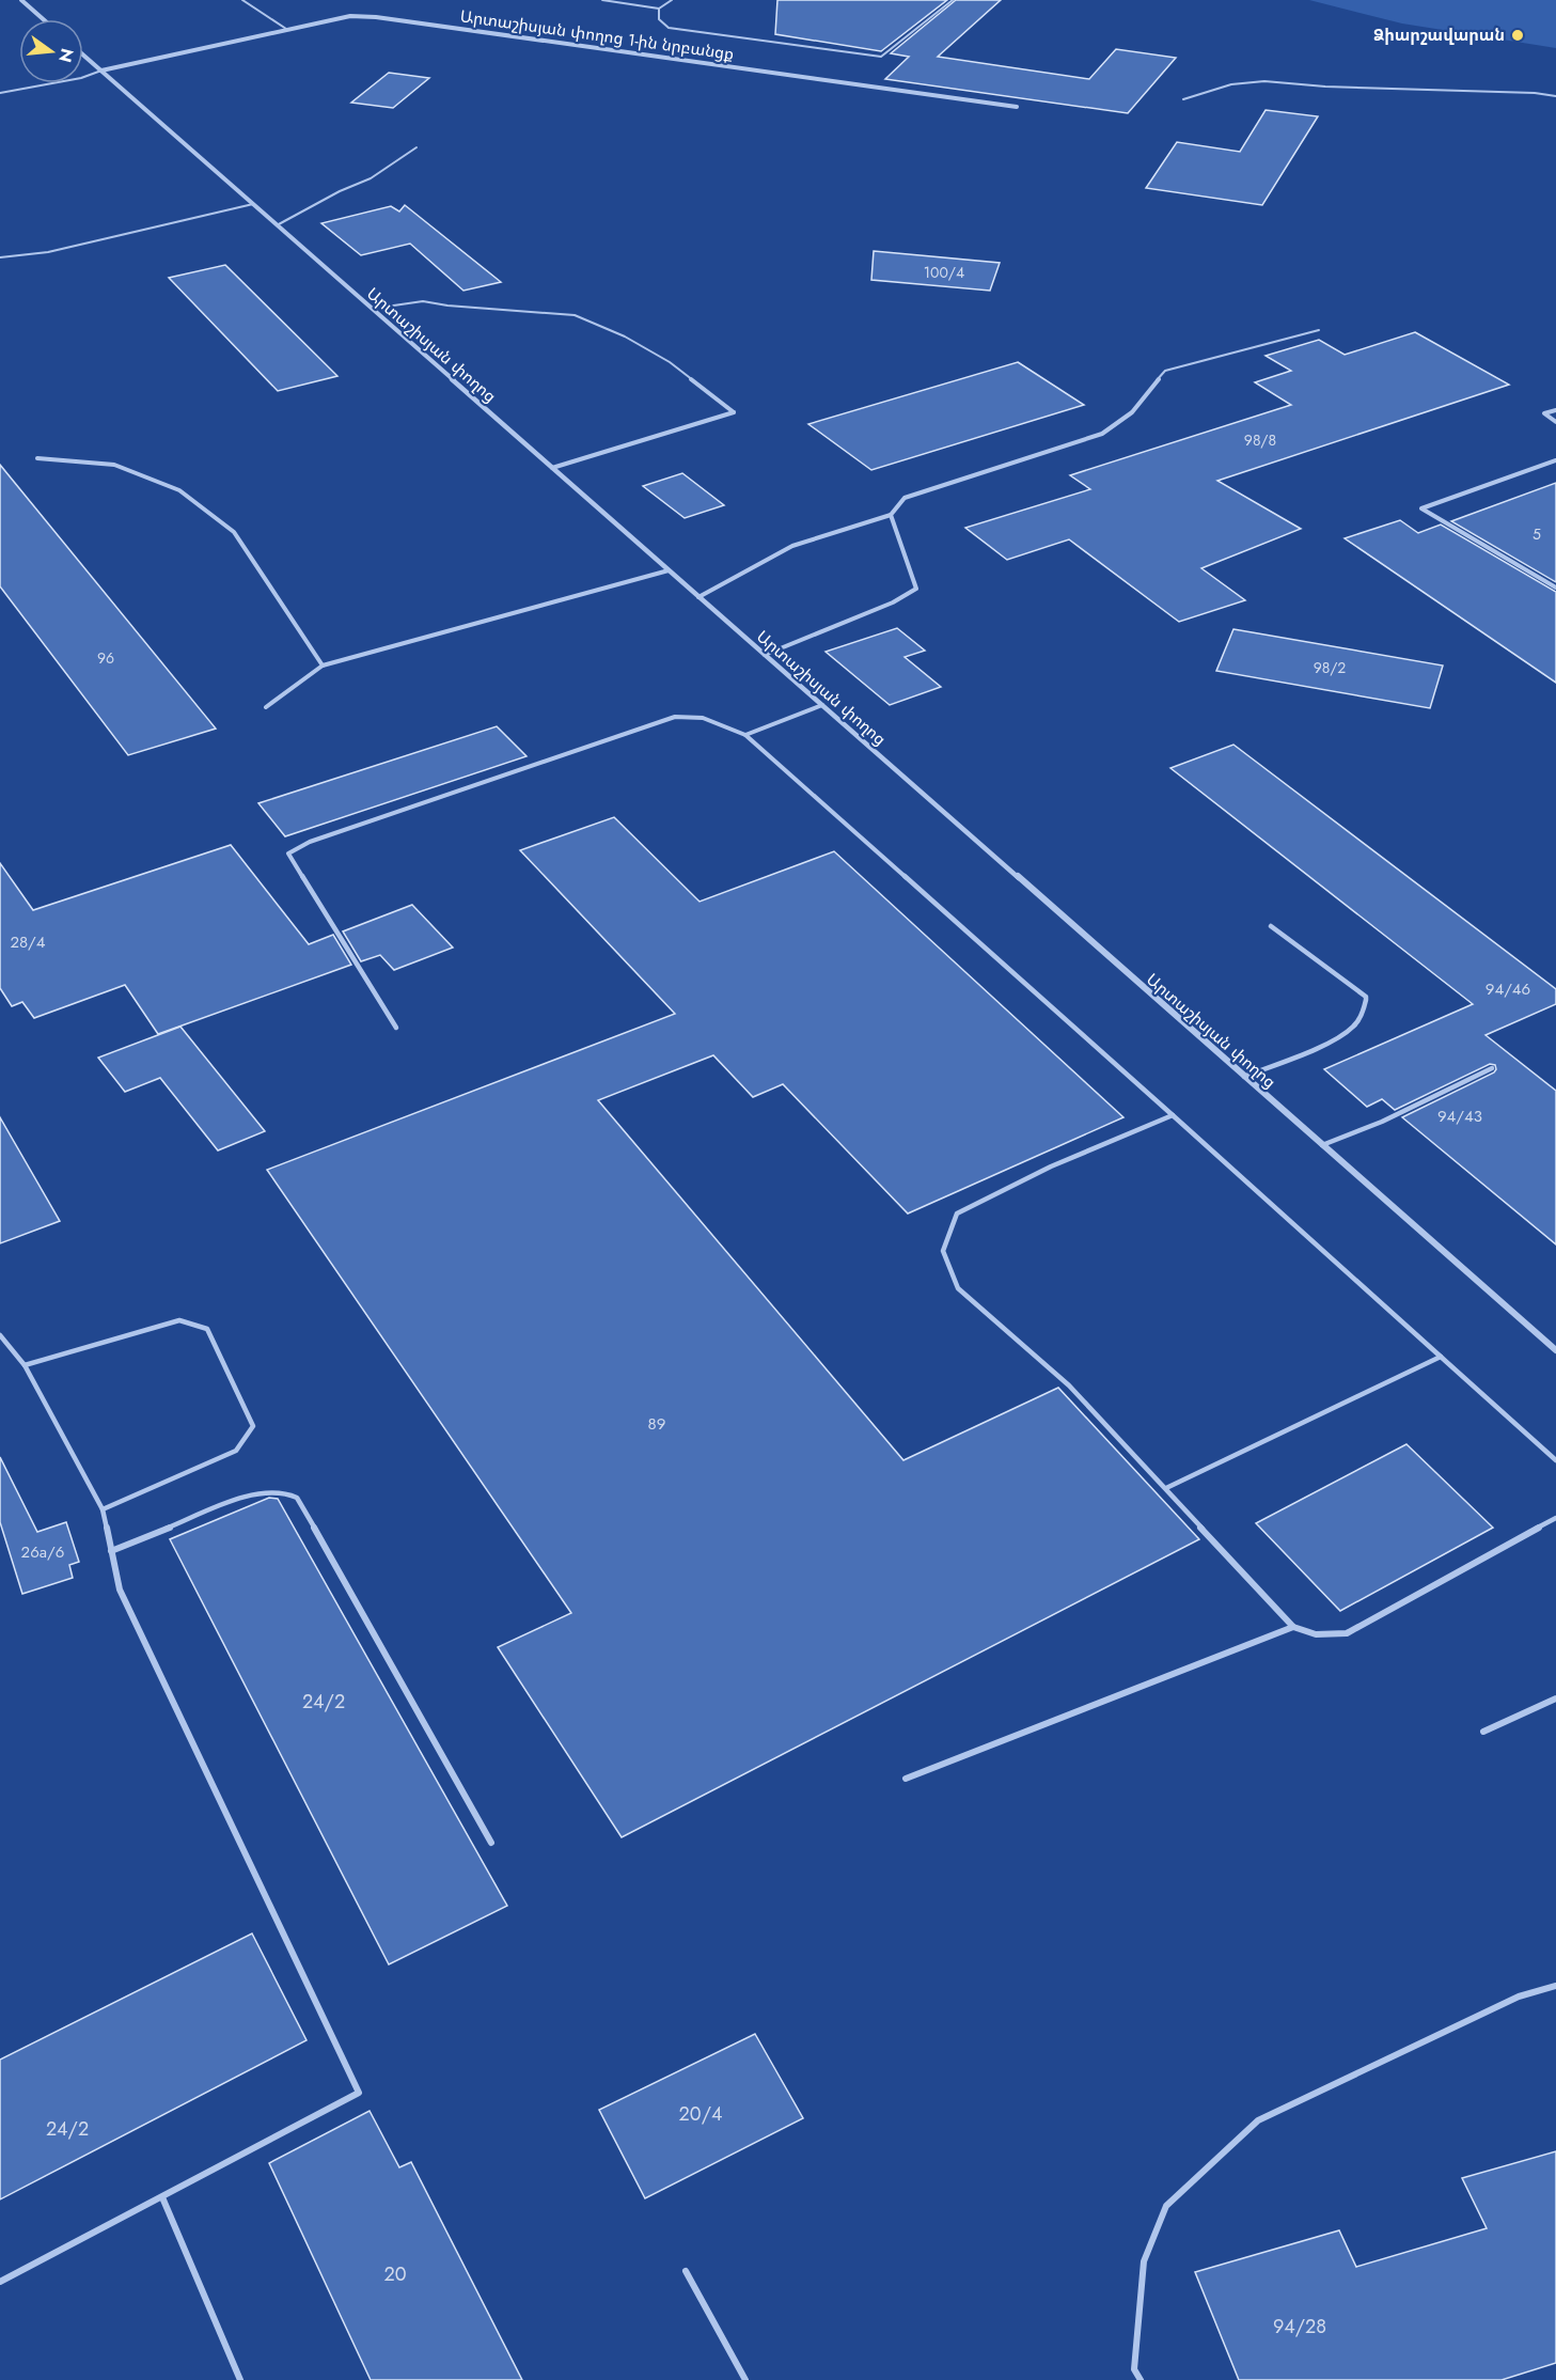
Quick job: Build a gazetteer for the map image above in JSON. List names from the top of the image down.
{
  "streets": {
    "street": ["Արտաշիսյան փողոց 1-ին նրբանցք", "Արտաշիսյան փողոց"]
  },
  "crossings": [
    ["Արտաշիսյան փողոց 1-ին նրբանցք", "Արտաշիսյան փողոց"]
  ],
  "places": ["Ձիարշավարան"],
  "house_numbers": [
    "100/4",
    "98/8",
    "5",
    "96",
    "98/2",
    "28/4",
    "94/46",
    "94/43",
    "89",
    "26a/6",
    "24/2",
    "20/4",
    "24/2",
    "20",
    "94/28"
  ],
  "north": "right"
}
